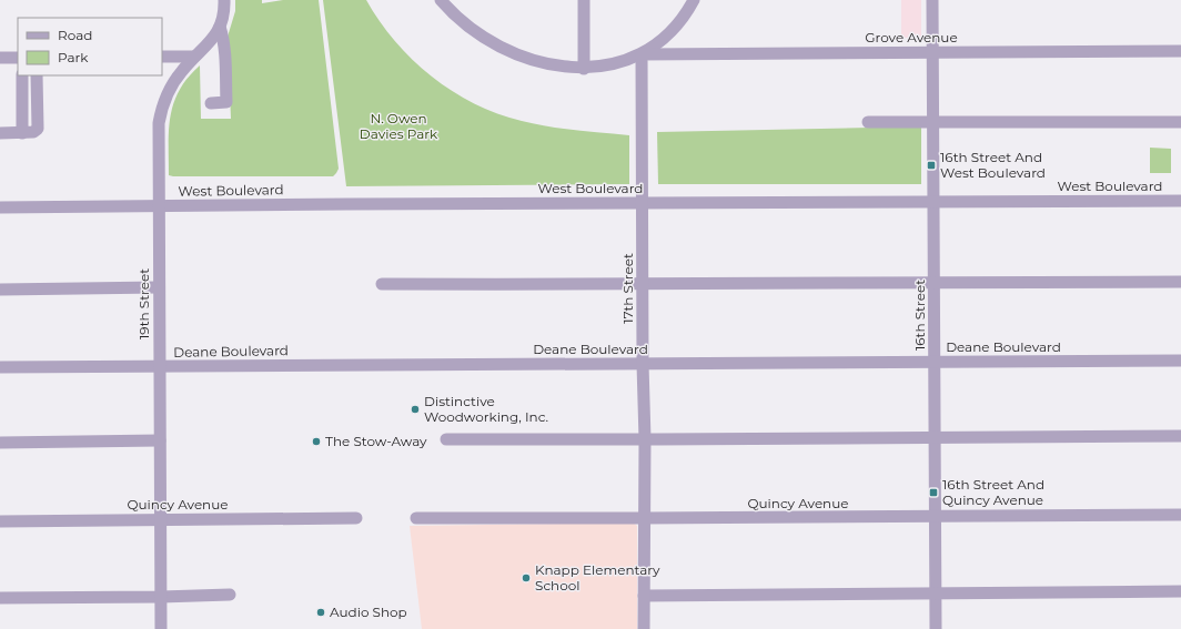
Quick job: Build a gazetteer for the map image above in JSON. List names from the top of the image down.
{
  "streets": {
    "street": [
      "Grove Avenue",
      "West Boulevard",
      "17th Street",
      "19th Street",
      "16th Street",
      "Deane Boulevard",
      "Quincy Avenue"
    ]
  },
  "crossings": [
    ["Grove Avenue", "17th Street"],
    ["Grove Avenue", "16th Street"],
    ["West Boulevard", "17th Street"],
    ["West Boulevard", "19th Street"],
    ["West Boulevard", "16th Street"],
    ["17th Street", "Deane Boulevard"],
    ["17th Street", "Quincy Avenue"],
    ["19th Street", "Deane Boulevard"],
    ["19th Street", "Quincy Avenue"],
    ["16th Street", "Deane Boulevard"],
    ["16th Street", "Quincy Avenue"]
  ],
  "parks": ["N. Owen Davies Park"],
  "places": {
    "transit": ["16th Street And West Boulevard", "16th Street And Quincy Avenue"],
    "other": [
      "Distinctive Woodworking, Inc.",
      "The Stow-Away",
      "Knapp Elementary School",
      "Audio Shop"
    ]
  },
  "legend": ["Road", "Park"]
}
